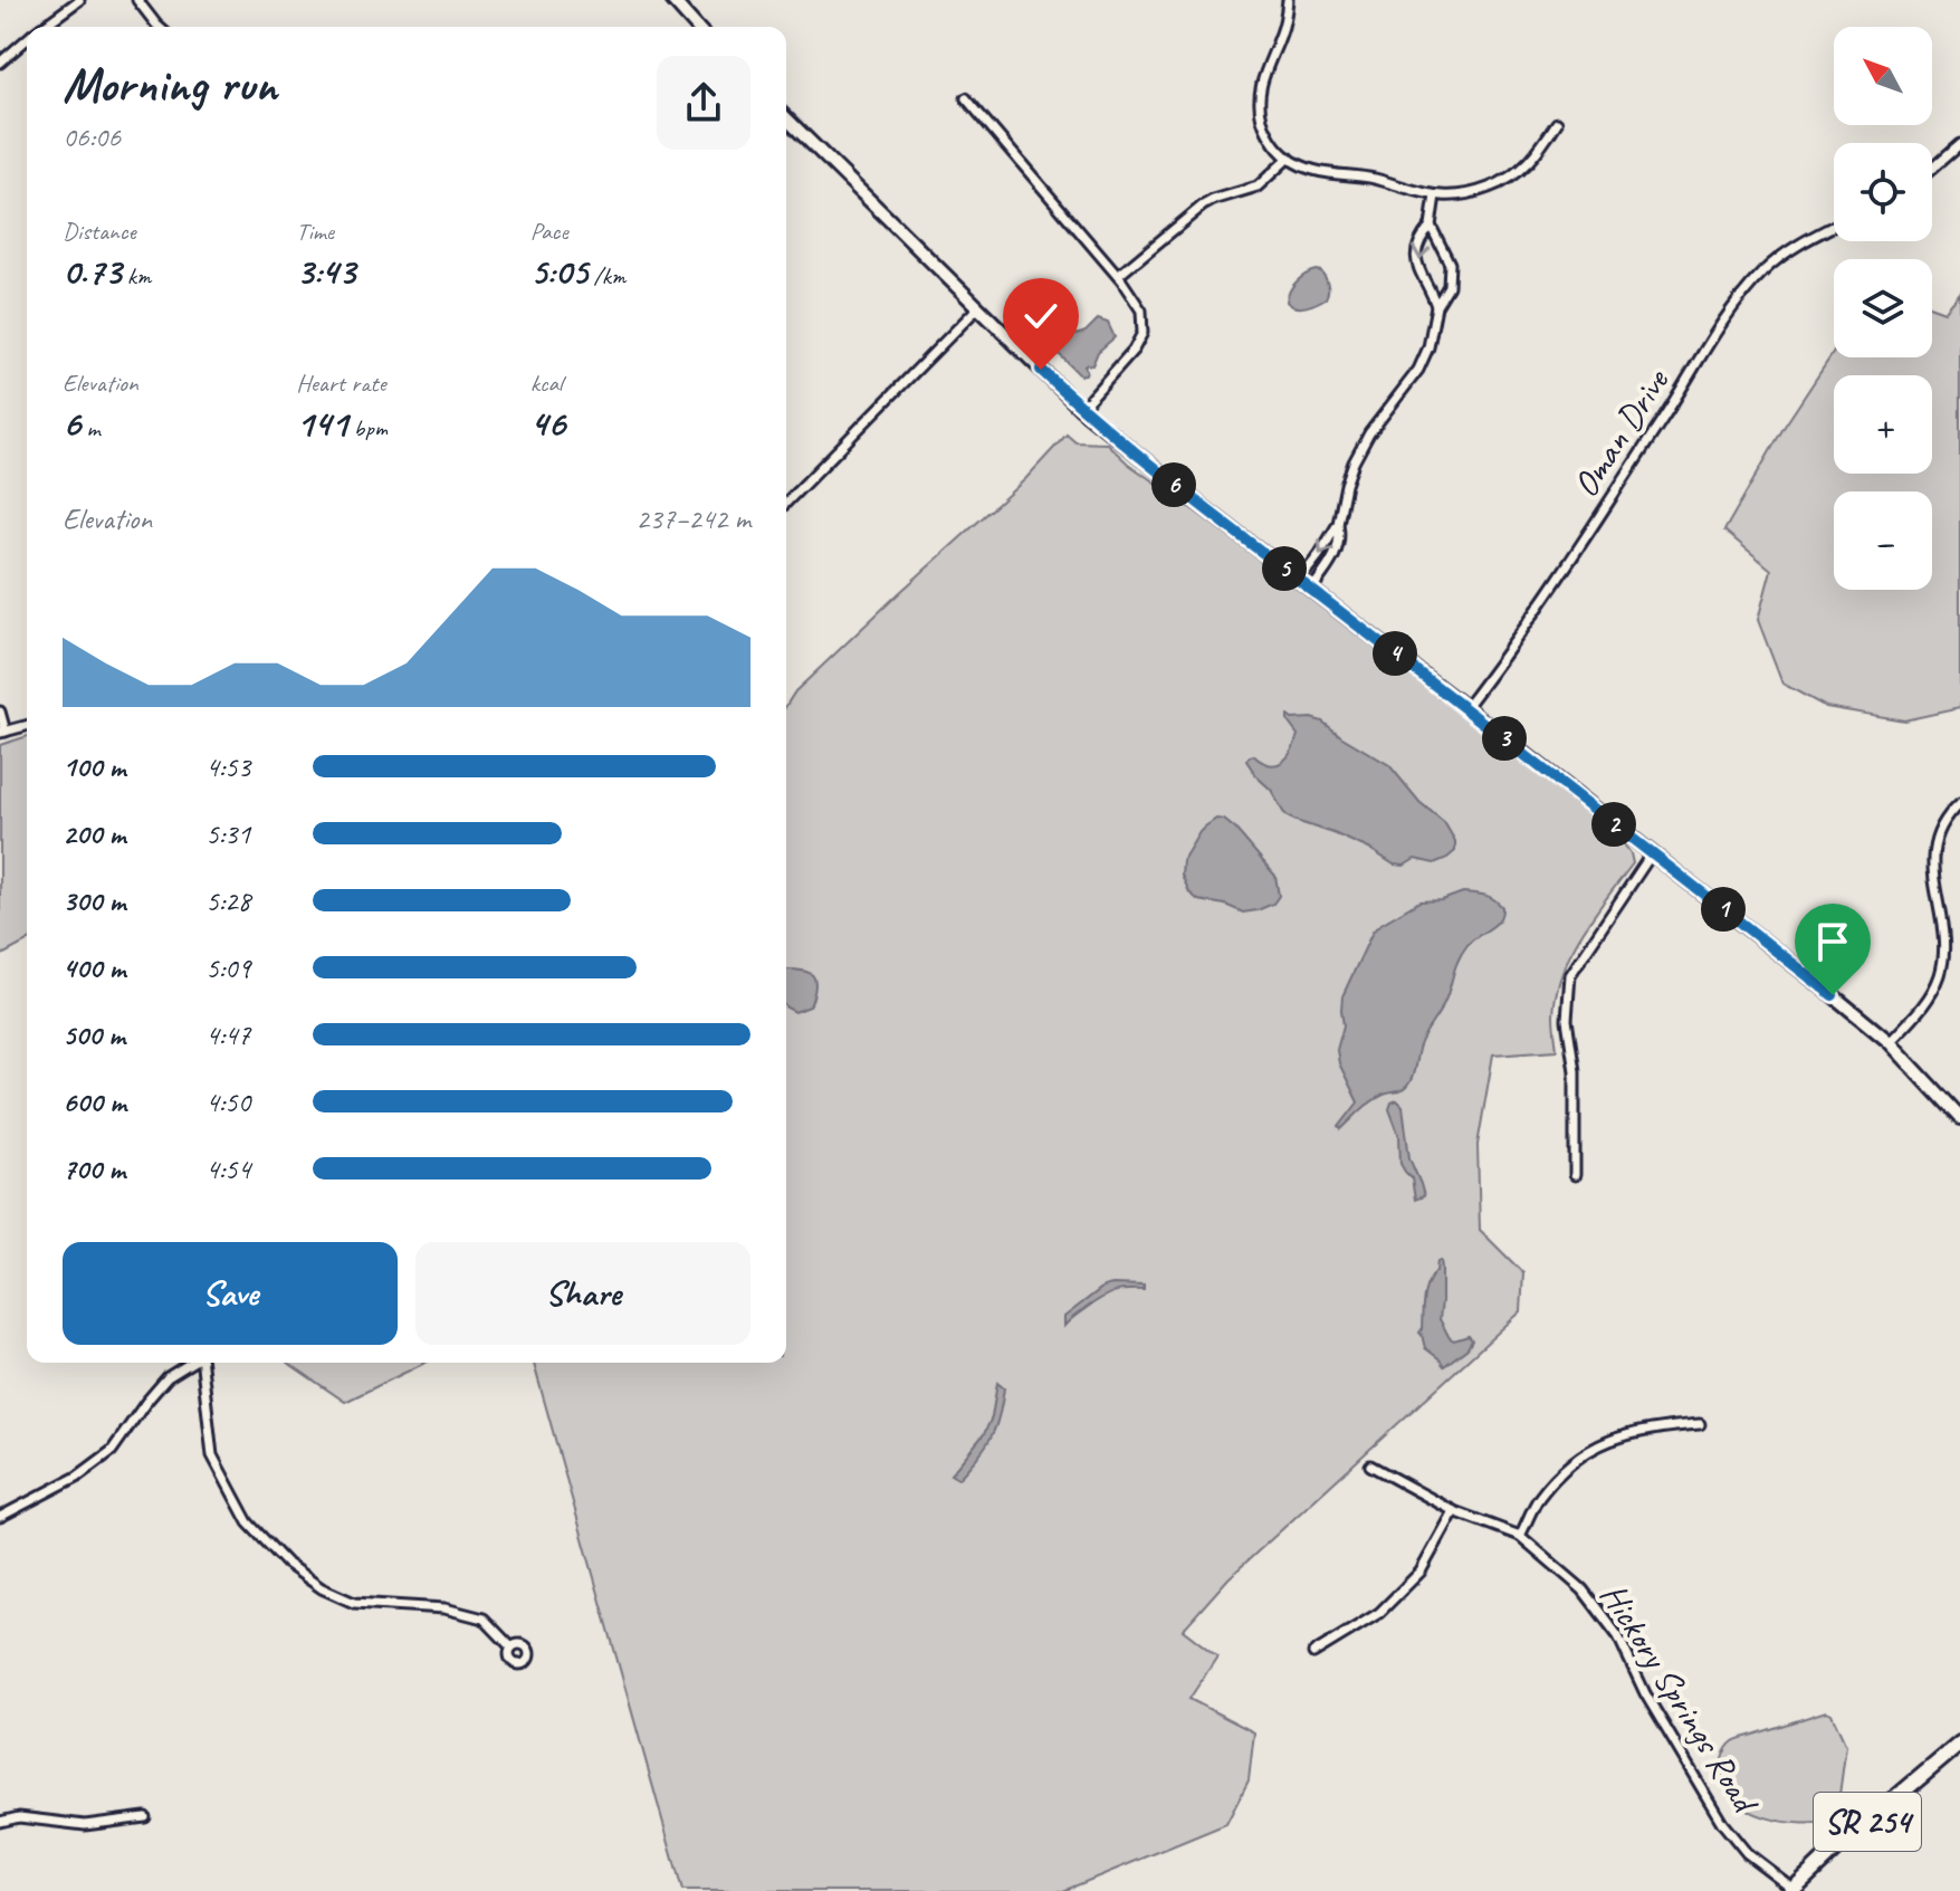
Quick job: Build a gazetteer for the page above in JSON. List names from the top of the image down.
{
  "streets": {
    "main road": ["SR 254"],
    "street": ["Oman Drive", "Hickory Springs Road"]
  },
  "crossings": [
    ["Hickory Springs Road", "SR 254"]
  ],
  "north": "top left",
  "page": {
    "map_buttons": ["+", "−"],
    "heading": ["Morning run", "06:06"],
    "stats": [
      ["Distance", "0.73 km"],
      ["Time", "3:43"],
      ["Pace", "5:05 /km"],
      ["Elevation", "6 m"],
      ["Heart rate", "141 bpm"],
      ["kcal", "46"]
    ],
    "pins": [
      "6",
      "5",
      "4",
      "3",
      "2",
      "1"
    ],
    "chart": ["Elevation", "237–242 m"],
    "list": [
      {
        "name": "100 m",
        "note": "4:53"
      },
      {
        "name": "200 m",
        "note": "5:31"
      },
      {
        "name": "300 m",
        "note": "5:28"
      },
      {
        "name": "400 m",
        "note": "5:09"
      },
      {
        "name": "500 m",
        "note": "4:47"
      },
      {
        "name": "600 m",
        "note": "4:50"
      },
      {
        "name": "700 m",
        "note": "4:54"
      }
    ],
    "buttons": ["Save", "Share"]
  }
}
